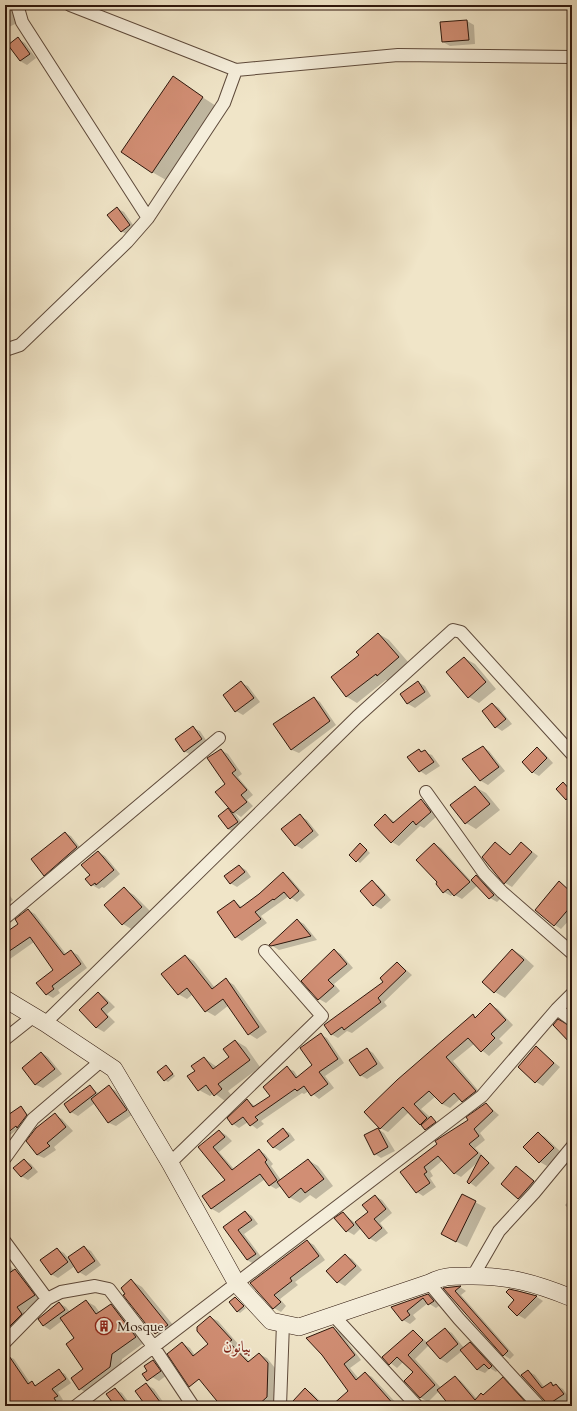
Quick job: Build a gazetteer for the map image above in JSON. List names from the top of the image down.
{
  "districts": ["بيانون"],
  "places": {
    "building": ["Mosque"]
  }
}
